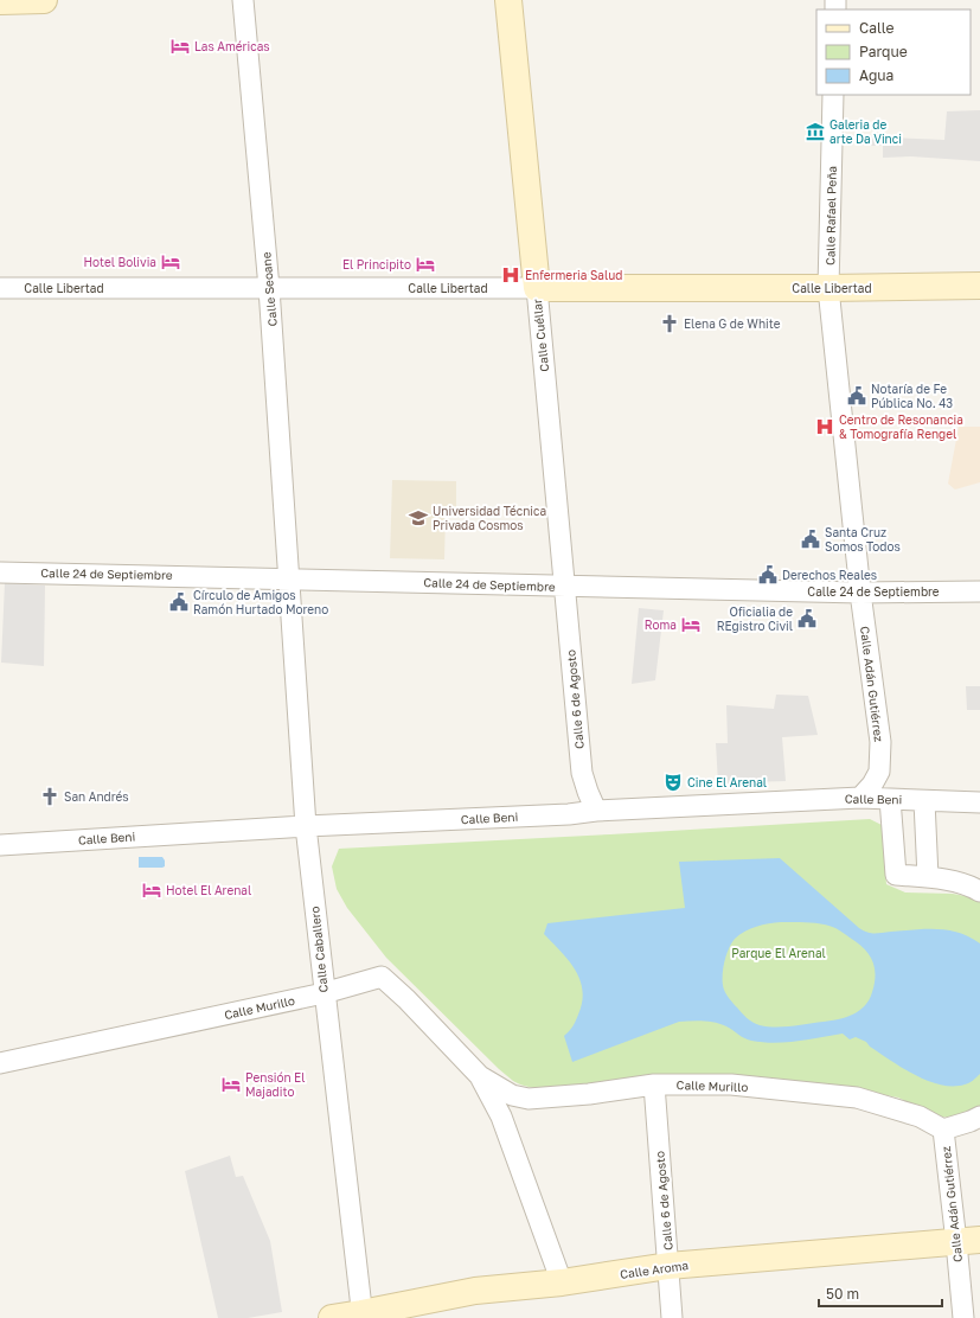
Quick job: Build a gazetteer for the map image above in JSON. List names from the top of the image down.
{
  "streets": {
    "street": [
      "Calle Rafael Peña",
      "Calle Libertad",
      "Calle Seoane",
      "Calle Cuéllar",
      "Calle 24 de Septiembre",
      "Calle Adán Gutiérrez",
      "Calle 6 de Agosto",
      "Calle Beni",
      "Calle Caballero",
      "Calle Murillo",
      "Calle Aroma"
    ]
  },
  "crossings": [
    ["Calle Rafael Peña", "Calle Libertad"],
    ["Calle Rafael Peña", "Calle 24 de Septiembre"],
    ["Calle Rafael Peña", "Calle Adán Gutiérrez"],
    ["Calle Libertad", "Calle Seoane"],
    ["Calle Libertad", "Calle Cuéllar"],
    ["Calle Seoane", "Calle 24 de Septiembre"],
    ["Calle Seoane", "Calle Caballero"],
    ["Calle Cuéllar", "Calle 24 de Septiembre"],
    ["Calle Cuéllar", "Calle 6 de Agosto"],
    ["Calle 24 de Septiembre", "Calle Adán Gutiérrez"],
    ["Calle 24 de Septiembre", "Calle 6 de Agosto"],
    ["Calle 24 de Septiembre", "Calle Caballero"],
    ["Calle Adán Gutiérrez", "Calle Beni"],
    ["Calle Adán Gutiérrez", "Calle Murillo"],
    ["Calle Adán Gutiérrez", "Calle Aroma"],
    ["Calle 6 de Agosto", "Calle Beni"],
    ["Calle 6 de Agosto", "Calle Murillo"],
    ["Calle 6 de Agosto", "Calle Aroma"],
    ["Calle Beni", "Calle Caballero"],
    ["Calle Caballero", "Calle Murillo"],
    ["Calle Caballero", "Calle Aroma"],
    ["Calle Murillo", "Calle Aroma"]
  ],
  "parks": ["Parque El Arenal"],
  "places": {
    "hotel": [
      "Las Américas",
      "Hotel Bolivia",
      "El Principito",
      "Roma",
      "Hotel El Arenal",
      "Pensión El Majadito"
    ],
    "museum": ["Galeria de arte Da Vinci"],
    "hospital": ["Enfermeria Salud", "Centro de Resonancia & Tomografía Rengel"],
    "church": ["Elena G de White", "San Andrés"],
    "public building": [
      "Notaría de Fe Pública No. 43",
      "Santa Cruz Somos Todos",
      "Derechos Reales",
      "Círculo de Amigos Ramón Hurtado Moreno",
      "Oficialia de REgistro Civil"
    ],
    "school or university": ["Universidad Técnica Privada Cosmos"],
    "theatre": ["Cine El Arenal"]
  },
  "legend": ["Calle", "Parque", "Agua"],
  "scale_bar": "50 m"
}
